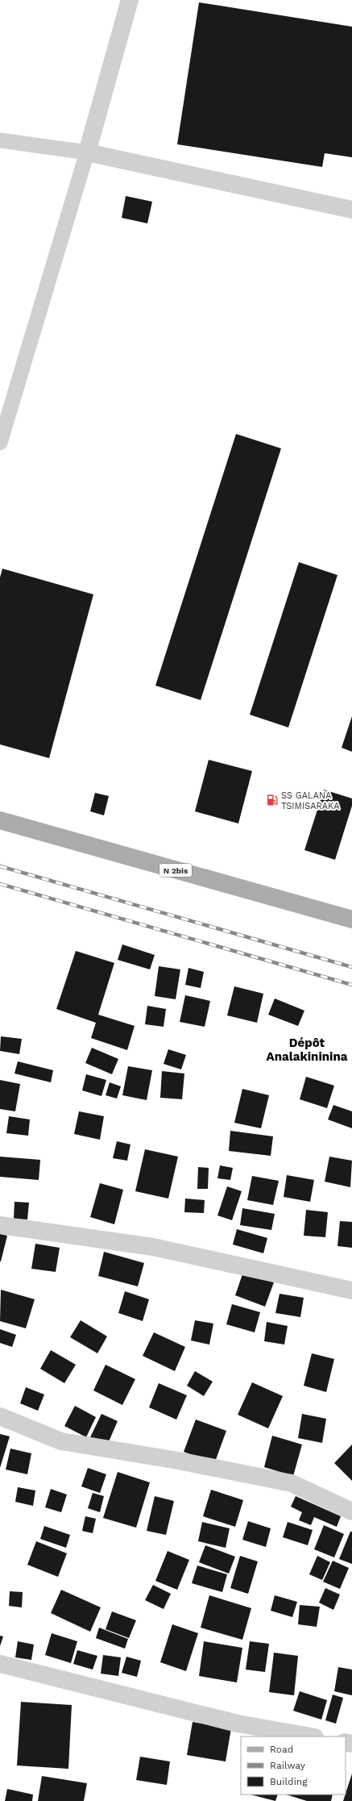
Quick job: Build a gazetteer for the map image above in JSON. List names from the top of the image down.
{
  "streets": {
    "main road": ["N 2bis"]
  },
  "districts": ["Dépôt Analakininina"],
  "places": {
    "fuel station": ["SS GALANA TSIMISARAKA"]
  },
  "legend": ["Road", "Railway", "Building"]
}
